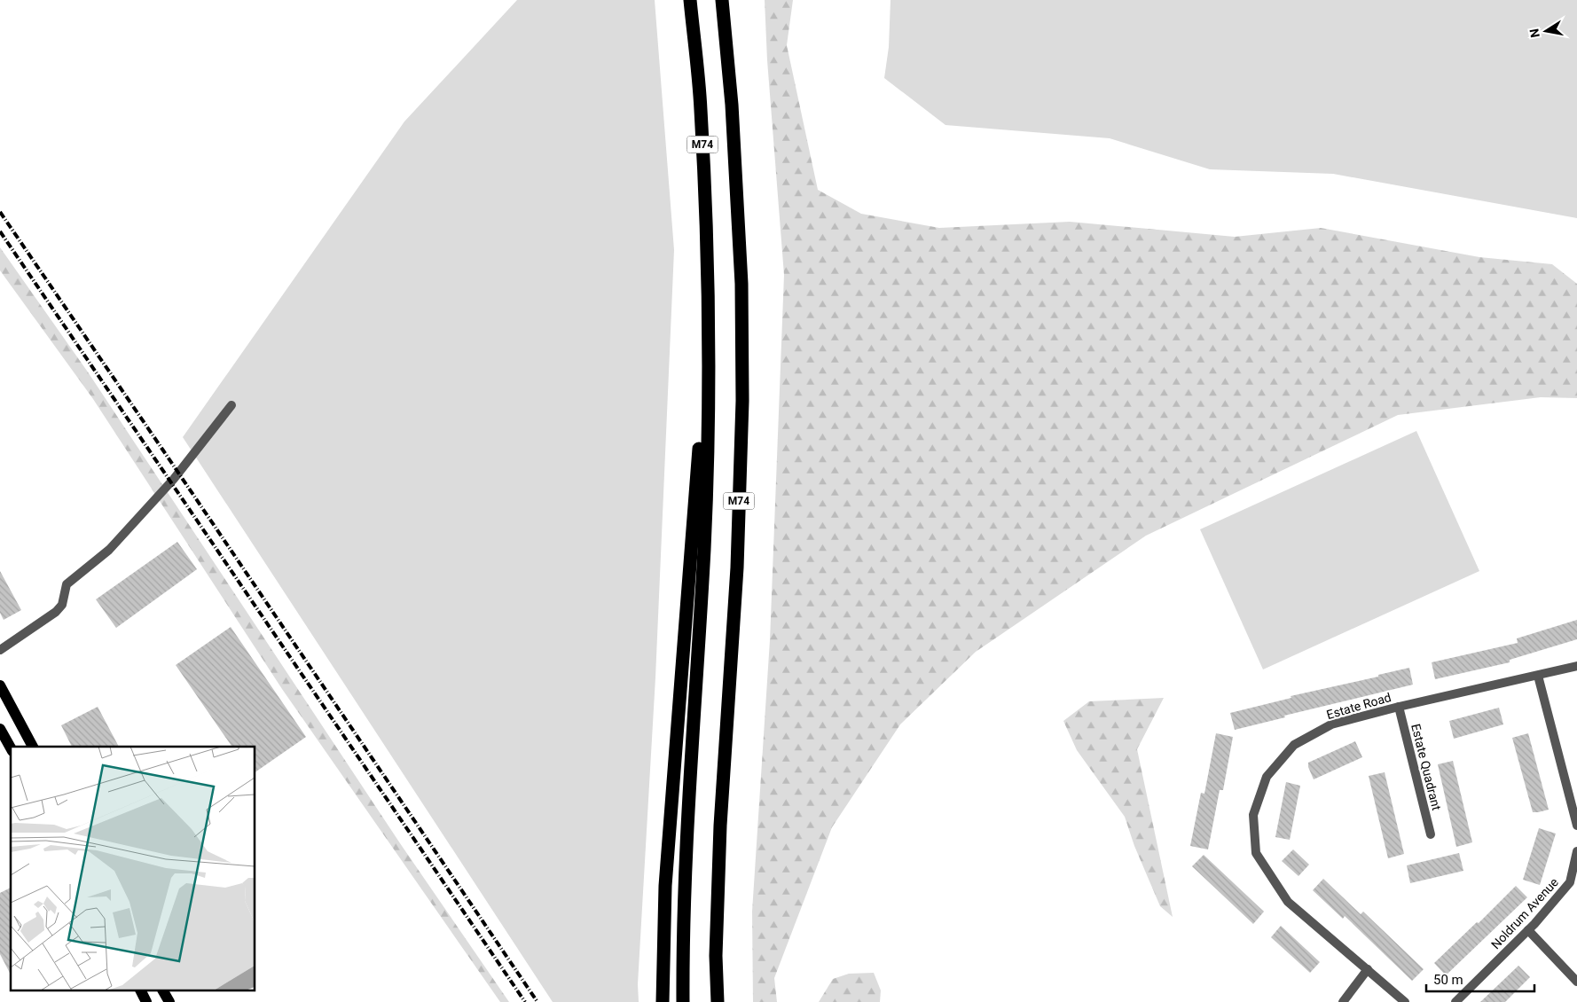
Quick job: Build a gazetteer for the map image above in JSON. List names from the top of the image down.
{
  "streets": {
    "highway": ["M74"],
    "street": ["Estate Road", "Estate Quadrant", "Noldrum Avenue"]
  },
  "crossings": [
    ["Estate Road", "Estate Quadrant"]
  ],
  "scale_bar": "50 m",
  "north": "left"
}
